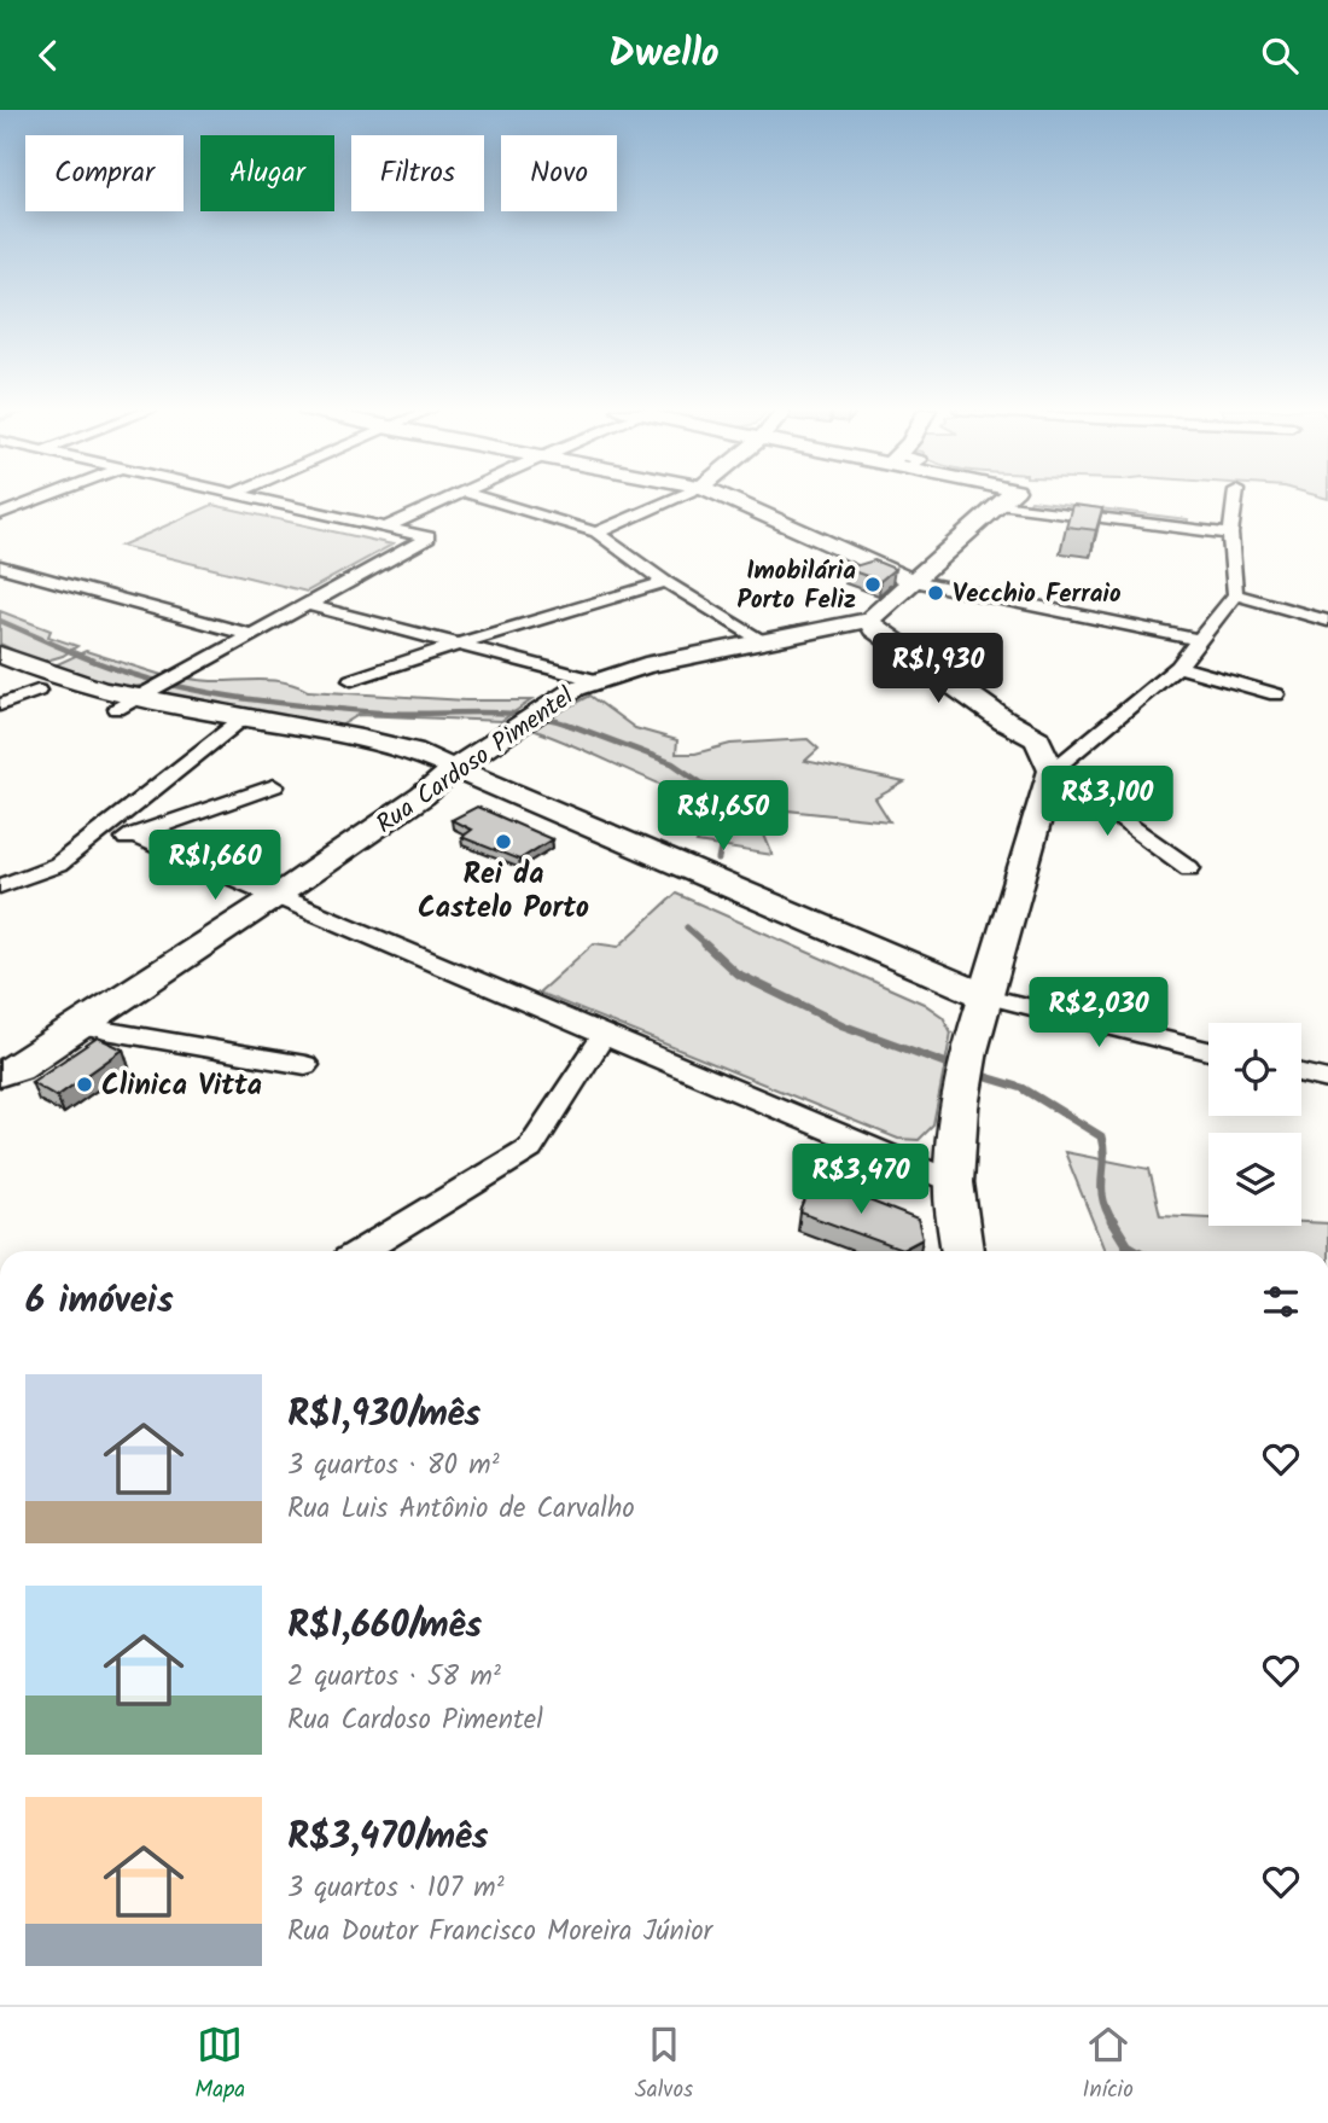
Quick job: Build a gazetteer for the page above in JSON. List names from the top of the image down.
{
  "streets": {
    "street": ["Rua Cardoso Pimentel"]
  },
  "places": [
    "Imobilária Porto Feliz",
    "Vecchio Ferraio",
    "Rei da Castelo Porto",
    "Clinica Vitta"
  ],
  "page": {
    "header": "Dwello",
    "chip": [
      "Comprar",
      "Alugar",
      "Filtros",
      "Novo"
    ],
    "price": [
      "R$1,930",
      "R$3,100",
      "R$1,650",
      "R$1,660",
      "R$2,030",
      "R$3,470"
    ],
    "heading": "6 imóveis",
    "list": [
      {
        "name": "R$1,930/mês",
        "note": "3 quartos · 80 m² · Rua Luis Antônio de Carvalho"
      },
      {
        "name": "R$1,660/mês",
        "note": "2 quartos · 58 m² · Rua Cardoso Pimentel"
      },
      {
        "name": "R$3,470/mês",
        "note": "3 quartos · 107 m² · Rua Doutor Francisco Moreira Júnior"
      }
    ],
    "tabs": ["Mapa", "Salvos", "Início"]
  }
}
